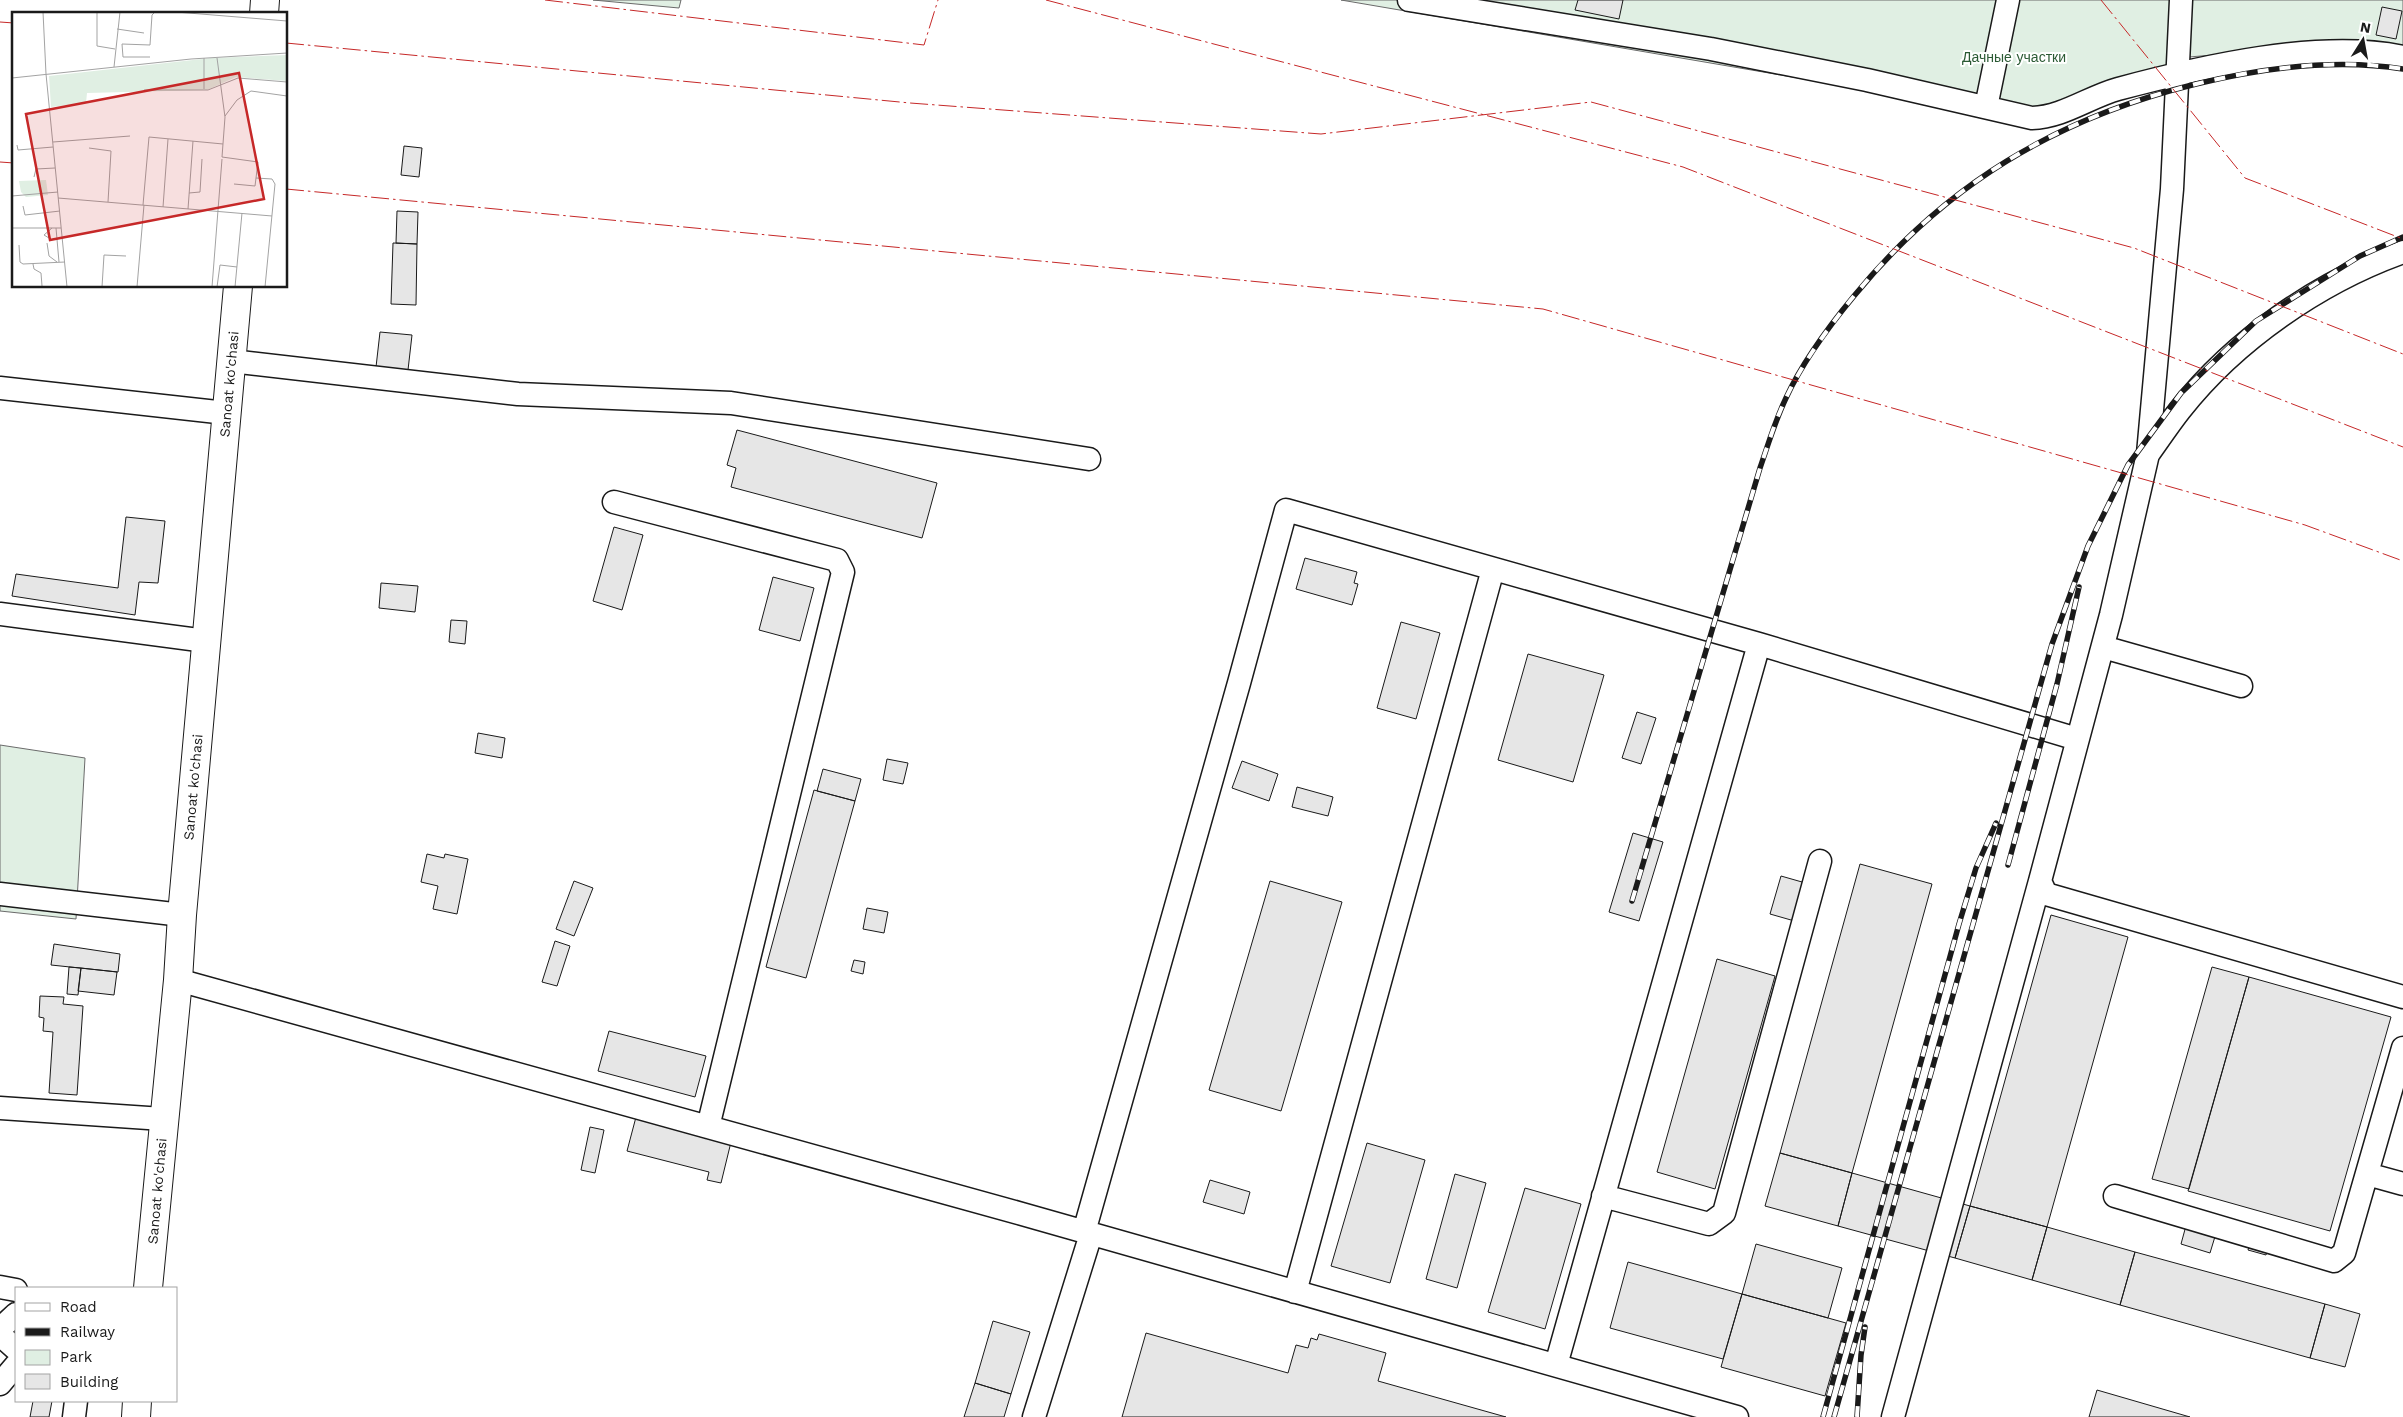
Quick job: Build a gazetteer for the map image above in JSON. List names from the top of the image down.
{
  "streets": {
    "main road": ["Sanoat ko'chasi"]
  },
  "parks": ["Дачные участки"],
  "legend": [
    "Road",
    "Railway",
    "Park",
    "Building"
  ],
  "north": "top"
}
